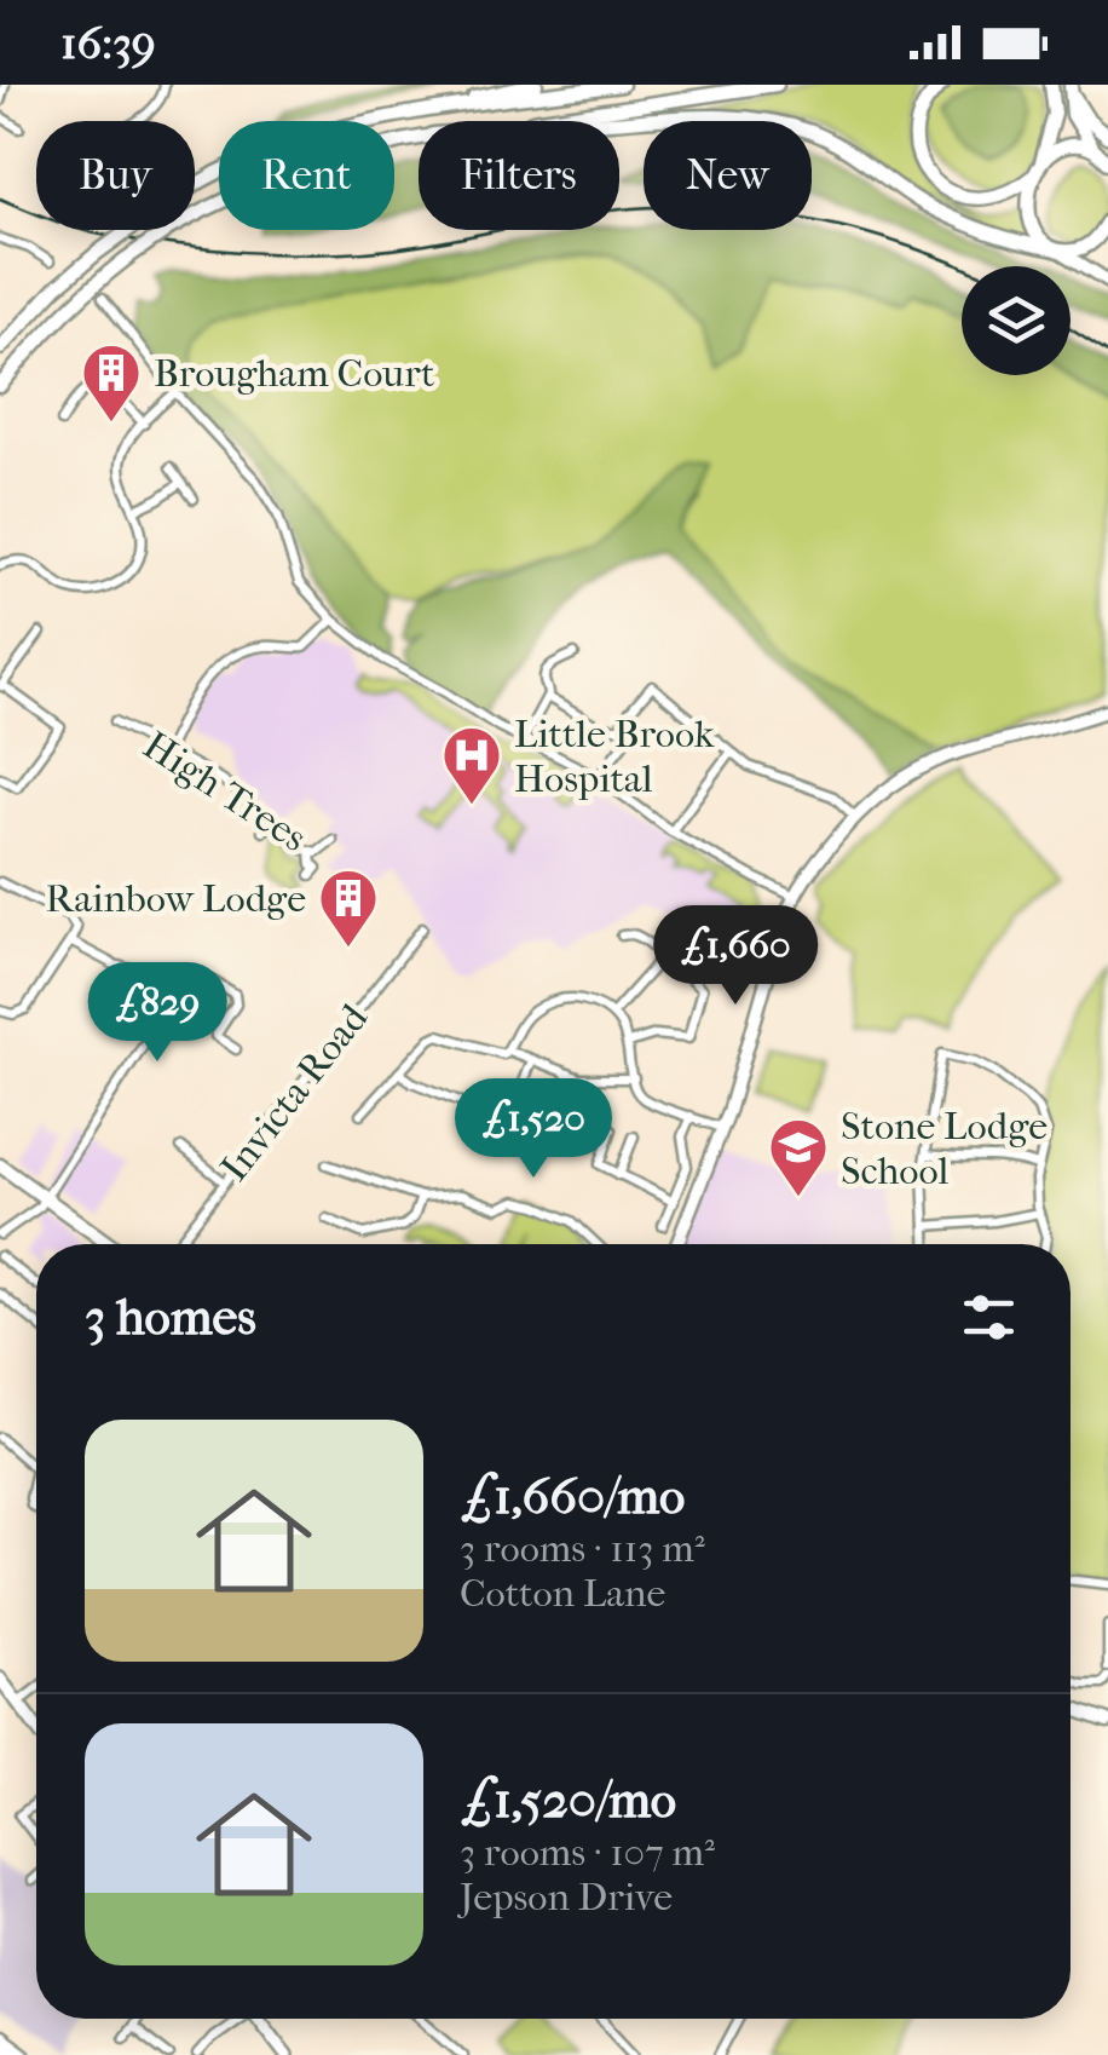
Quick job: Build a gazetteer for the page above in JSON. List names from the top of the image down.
{
  "streets": {
    "street": ["High Trees", "Invicta Road"]
  },
  "places": {
    "building": ["Brougham Court", "Rainbow Lodge"],
    "hospital": ["Little Brook Hospital"],
    "school or university": ["Stone Lodge School"]
  },
  "page": {
    "status": "16:39",
    "chip": [
      "Buy",
      "Rent",
      "Filters",
      "New"
    ],
    "price": ["£1,660", "£829", "£1,520"],
    "heading": "3 homes",
    "list": [
      {
        "name": "£1,660/mo",
        "note": "3 rooms · 113 m² · Cotton Lane"
      },
      {
        "name": "£1,520/mo",
        "note": "3 rooms · 107 m² · Jepson Drive"
      }
    ]
  }
}
